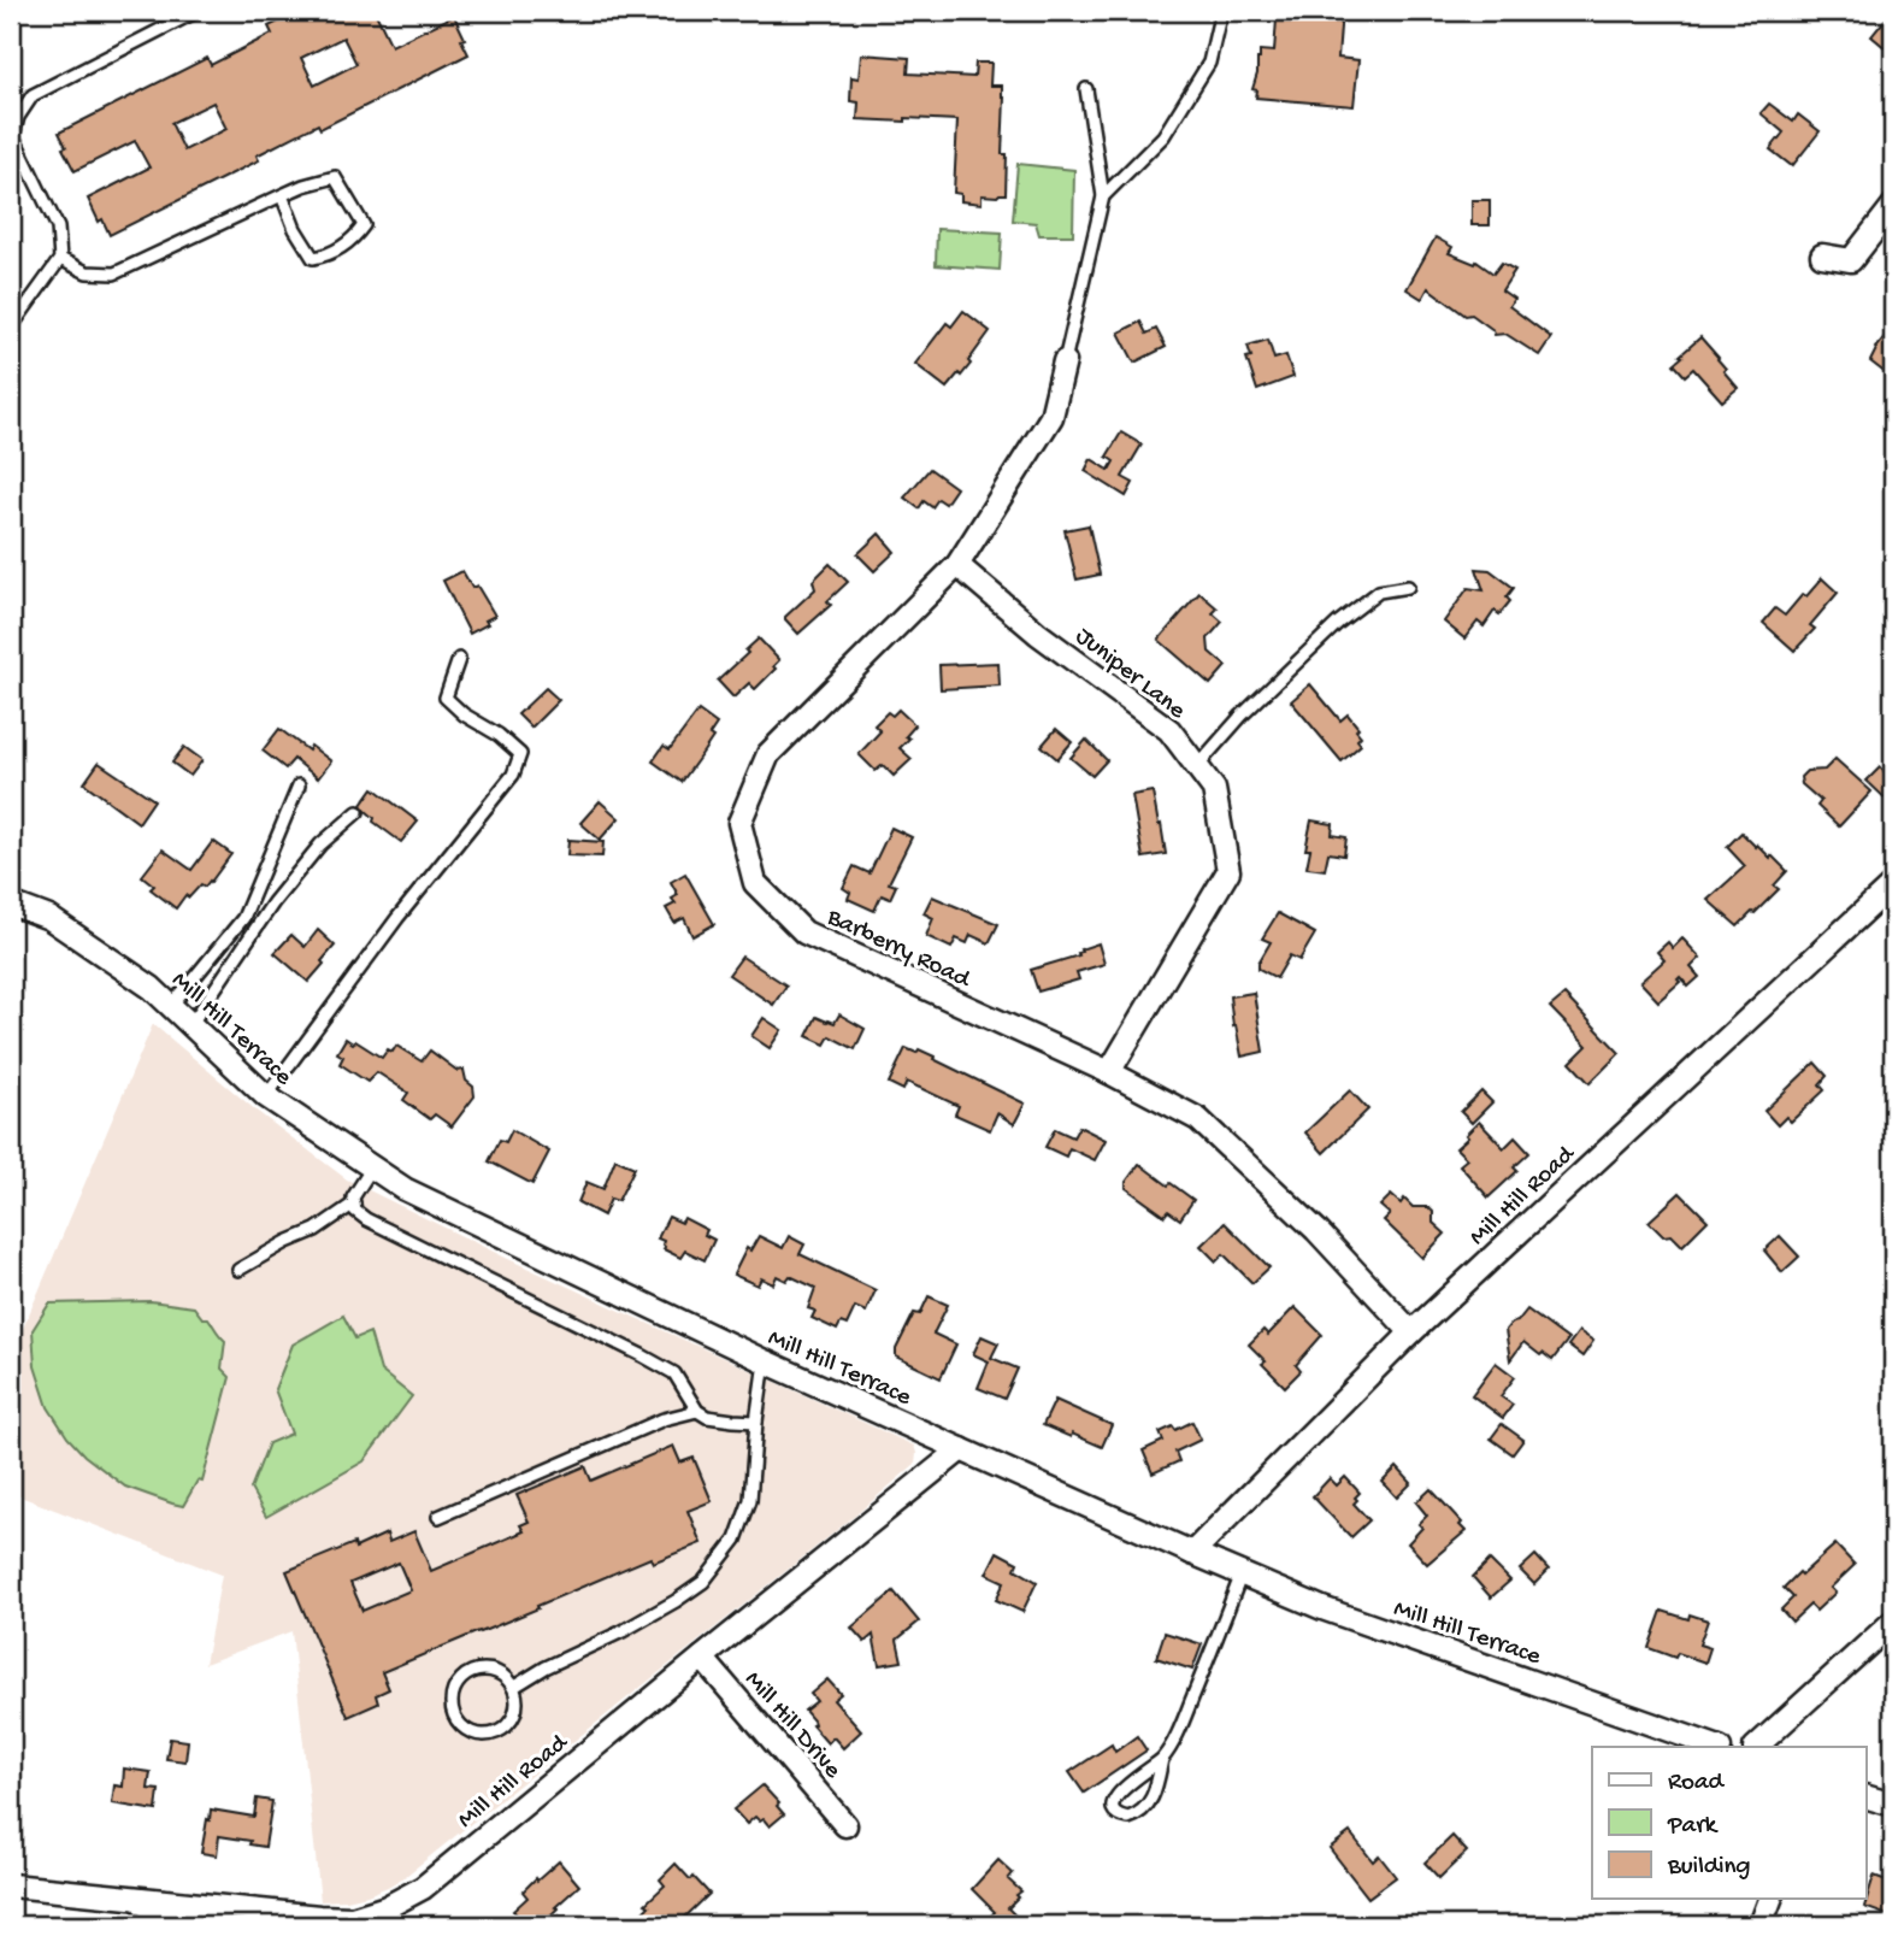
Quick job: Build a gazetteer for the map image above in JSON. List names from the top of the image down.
{
  "streets": {
    "street": [
      "Juniper Lane",
      "Barberry Road",
      "Mill Hill Terrace",
      "Mill Hill Road",
      "Mill Hill Drive"
    ]
  },
  "crossings": [
    ["Juniper Lane", "Barberry Road"],
    ["Barberry Road", "Mill Hill Road"],
    ["Mill Hill Terrace", "Mill Hill Road"],
    ["Mill Hill Road", "Mill Hill Drive"]
  ],
  "legend": ["Road", "Park", "Building"]
}
